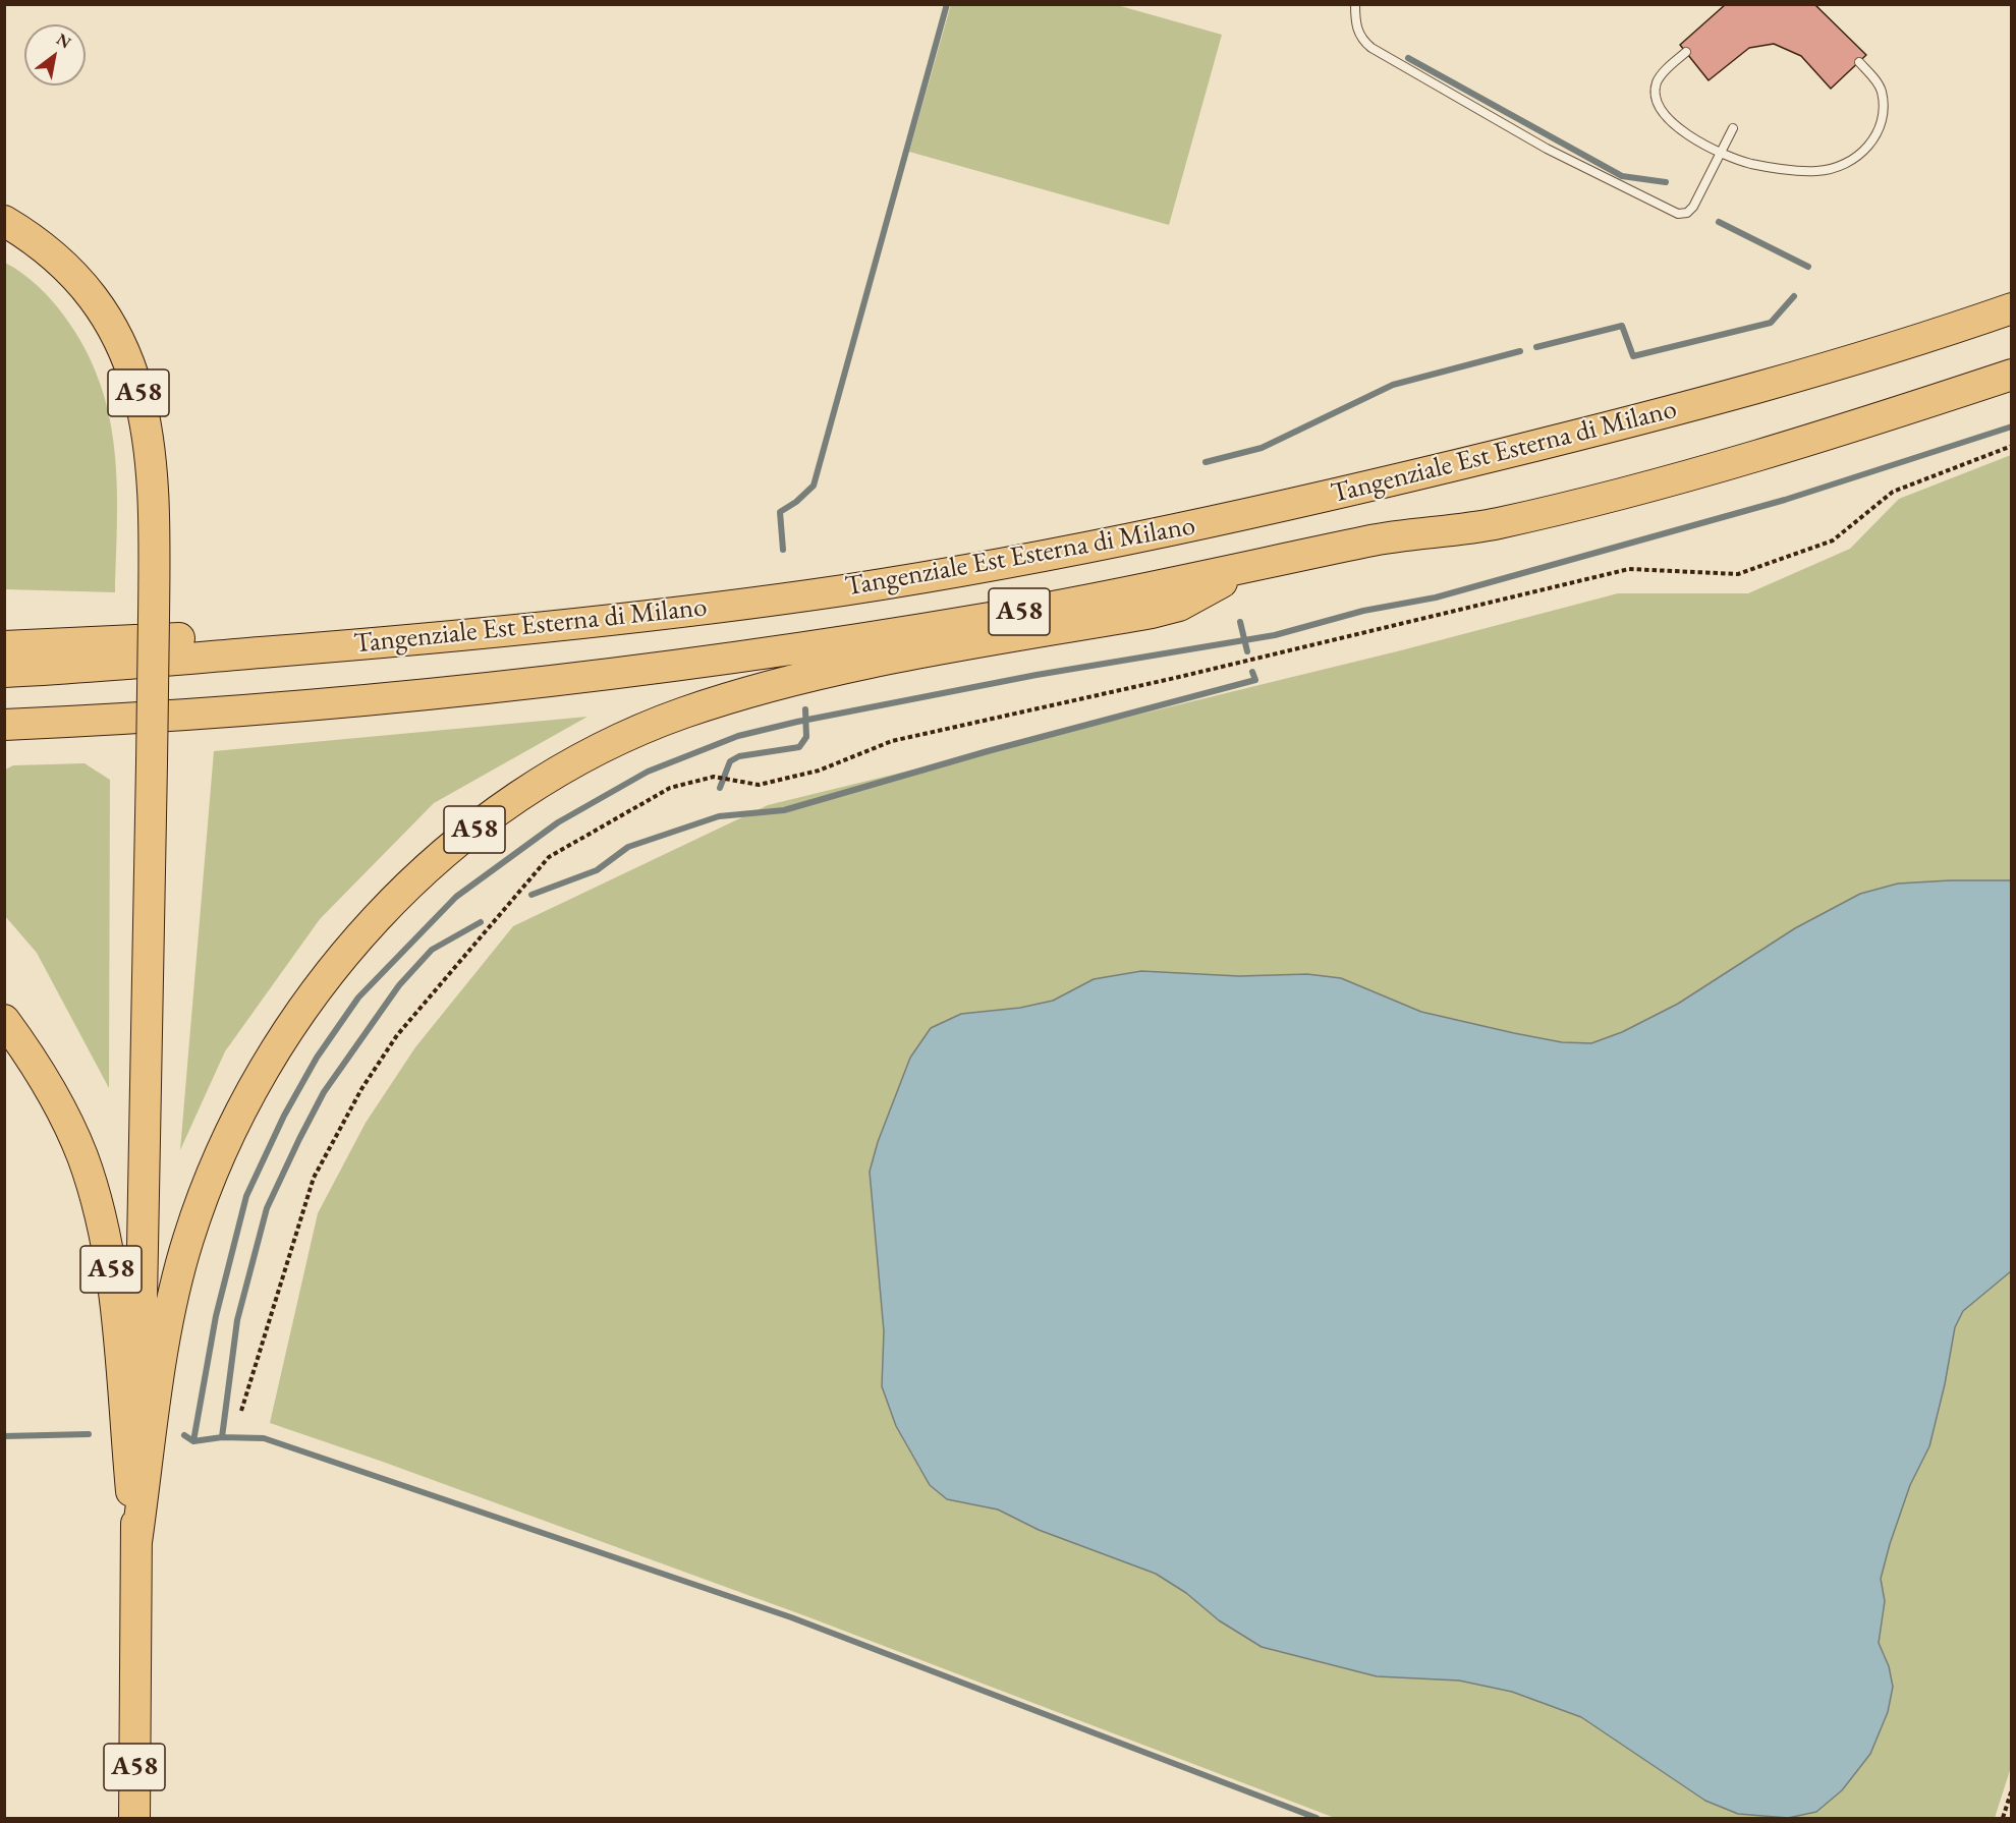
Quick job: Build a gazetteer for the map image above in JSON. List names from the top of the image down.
{
  "streets": {
    "highway": ["A58", "Tangenziale Est Esterna di Milano"]
  },
  "crossings": [
    ["A58", "Tangenziale Est Esterna di Milano"]
  ],
  "north": "top right"
}
